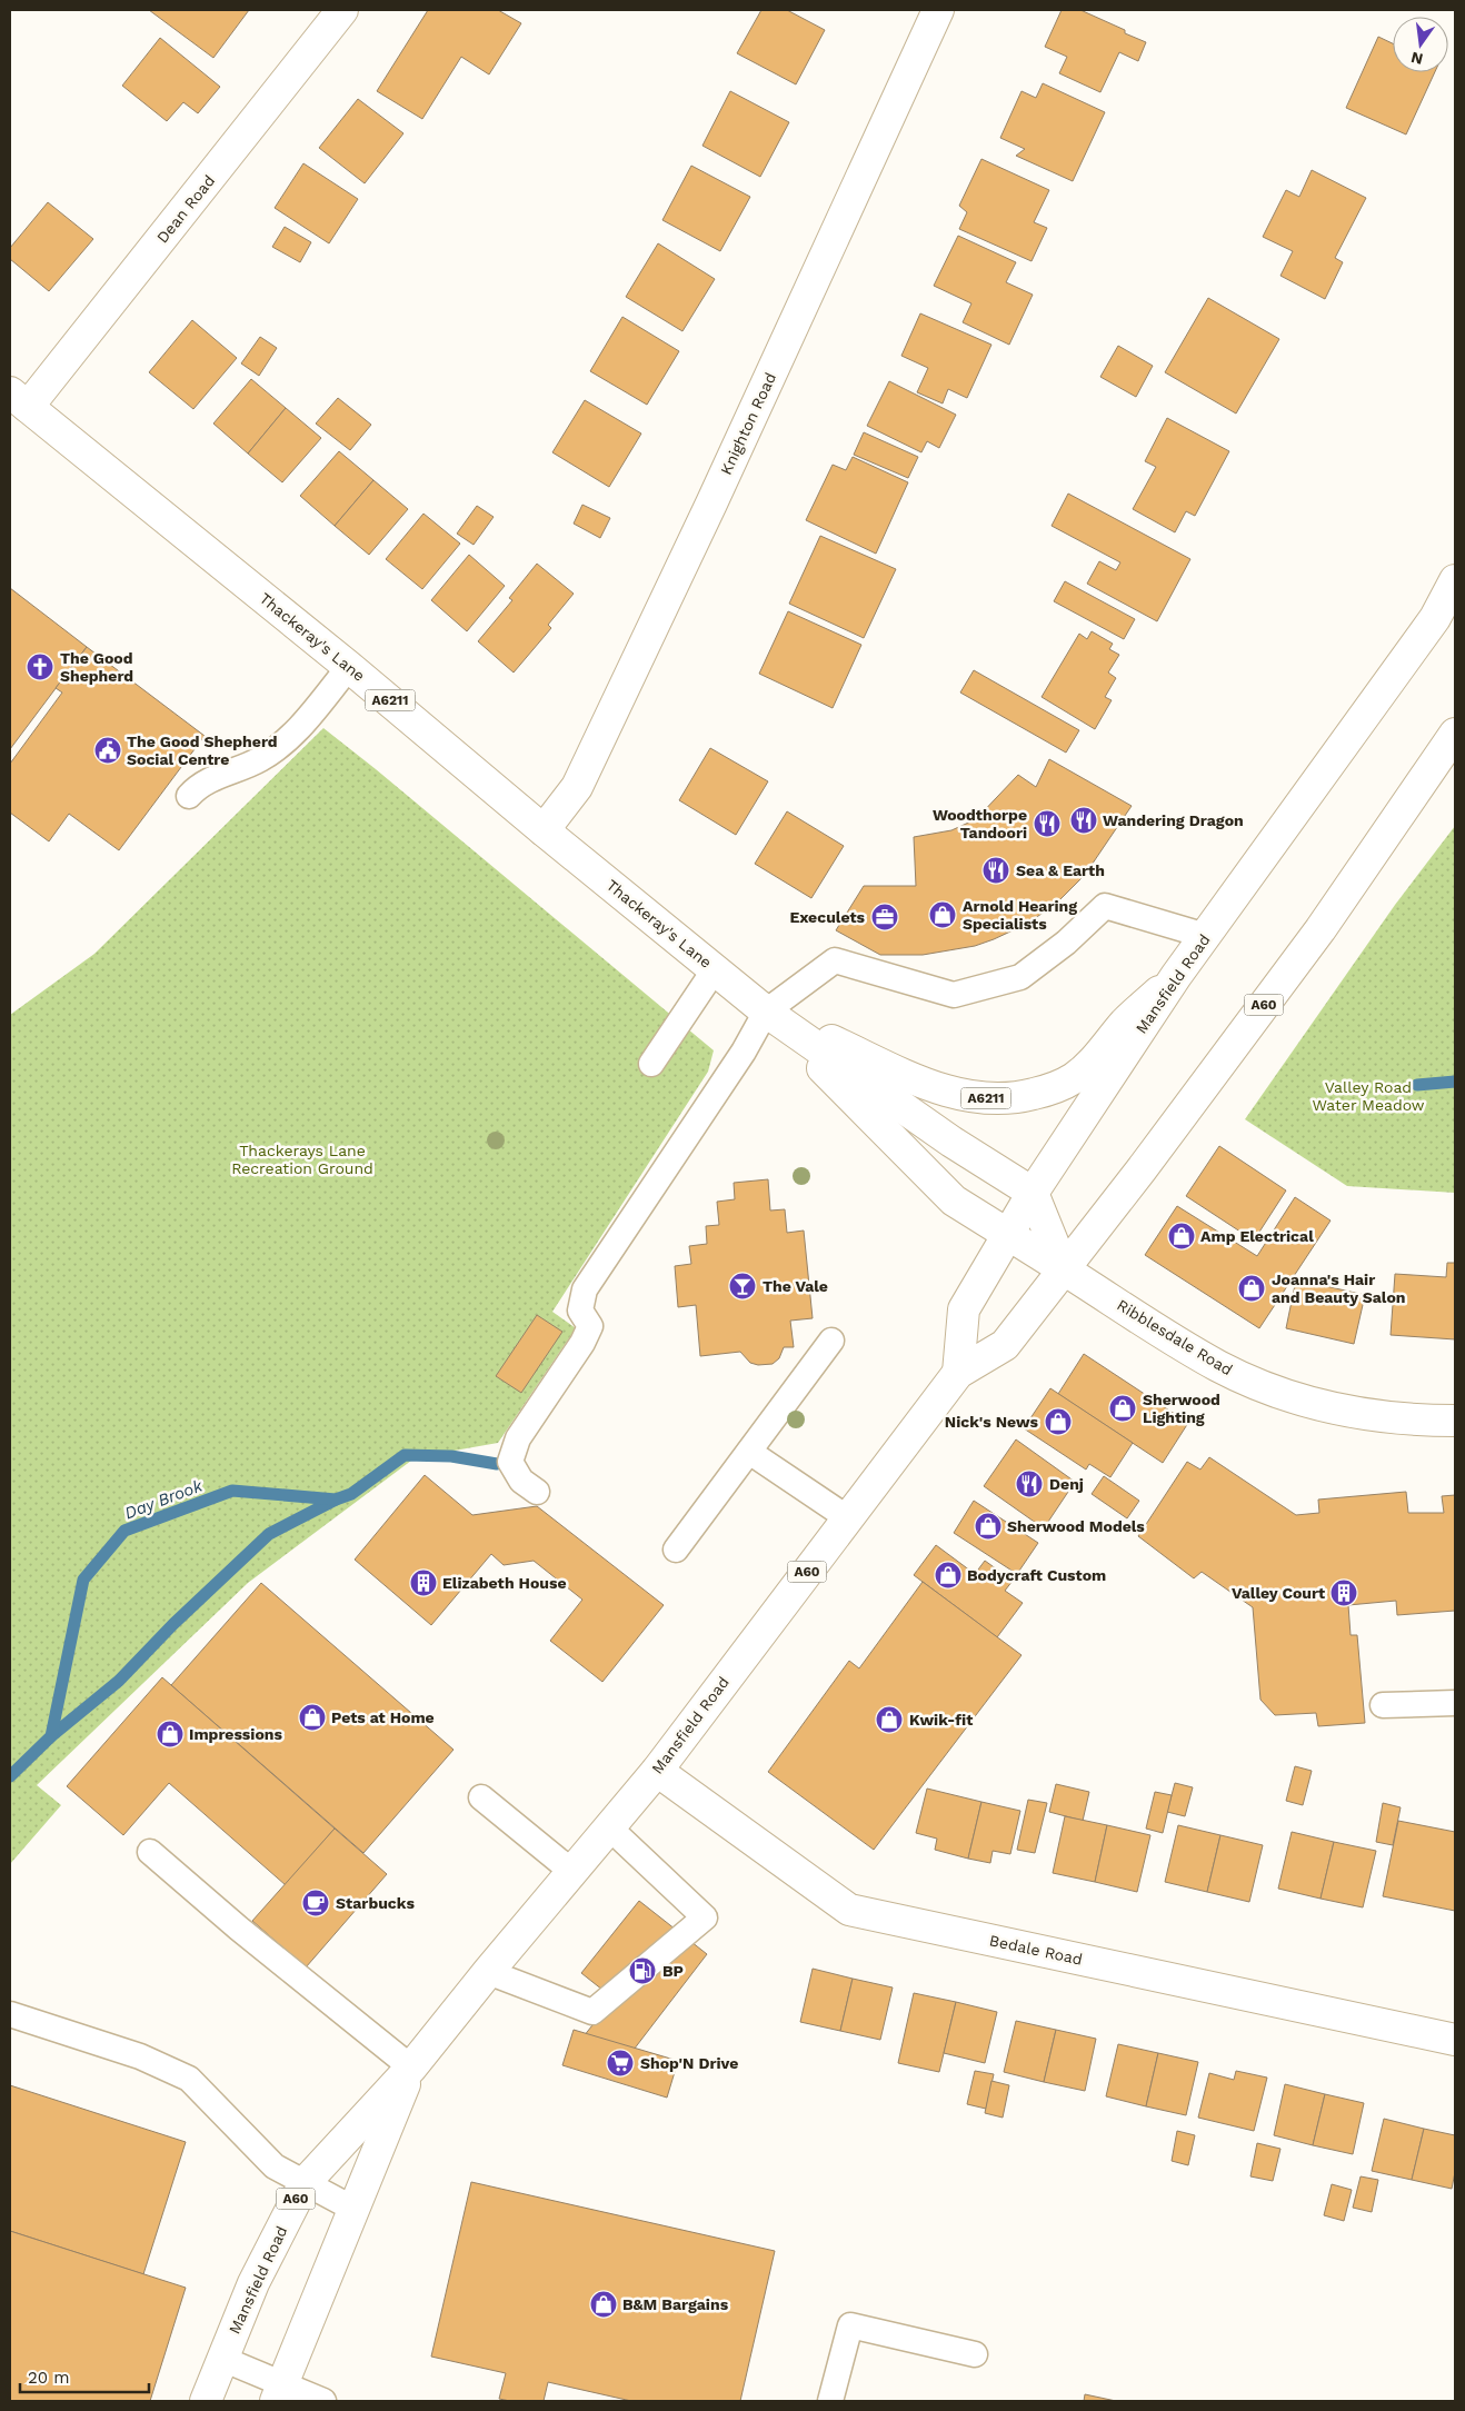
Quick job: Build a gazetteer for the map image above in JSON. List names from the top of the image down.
{
  "streets": {
    "main road": [
      "Dean Road",
      "Knighton Road",
      "Thackeray's Lane",
      "A6211",
      "Mansfield Road",
      "A60",
      "Ribblesdale Road",
      "Bedale Road"
    ]
  },
  "crossings": [
    ["Dean Road", "Thackeray's Lane"],
    ["Knighton Road", "Thackeray's Lane"],
    ["Thackeray's Lane", "Mansfield Road"],
    ["Thackeray's Lane", "Ribblesdale Road"],
    ["Mansfield Road", "Ribblesdale Road"],
    ["Mansfield Road", "Bedale Road"]
  ],
  "water": ["Day Brook"],
  "parks": ["Valley Road Water Meadow", "Thackerays Lane Recreation Ground"],
  "places": {
    "church": ["The Good Shepherd"],
    "public building": ["The Good Shepherd Social Centre"],
    "restaurant": [
      "Wandering Dragon",
      "Woodthorpe Tandoori",
      "Sea & Earth",
      "Denj"
    ],
    "shop": [
      "Arnold Hearing Specialists",
      "Amp Electrical",
      "Joanna's Hair and Beauty Salon",
      "Sherwood Lighting",
      "Nick's News",
      "Sherwood Models",
      "Bodycraft Custom",
      "Pets at Home",
      "Kwik-fit",
      "Impressions",
      "B&M Bargains"
    ],
    "office": ["Execulets"],
    "bar": ["The Vale"],
    "building": ["Elizabeth House", "Valley Court"],
    "cafe": ["Starbucks"],
    "fuel station": ["BP"],
    "supermarket": ["Shop'N Drive"]
  },
  "scale_bar": "20 m",
  "north": "bottom"
}
